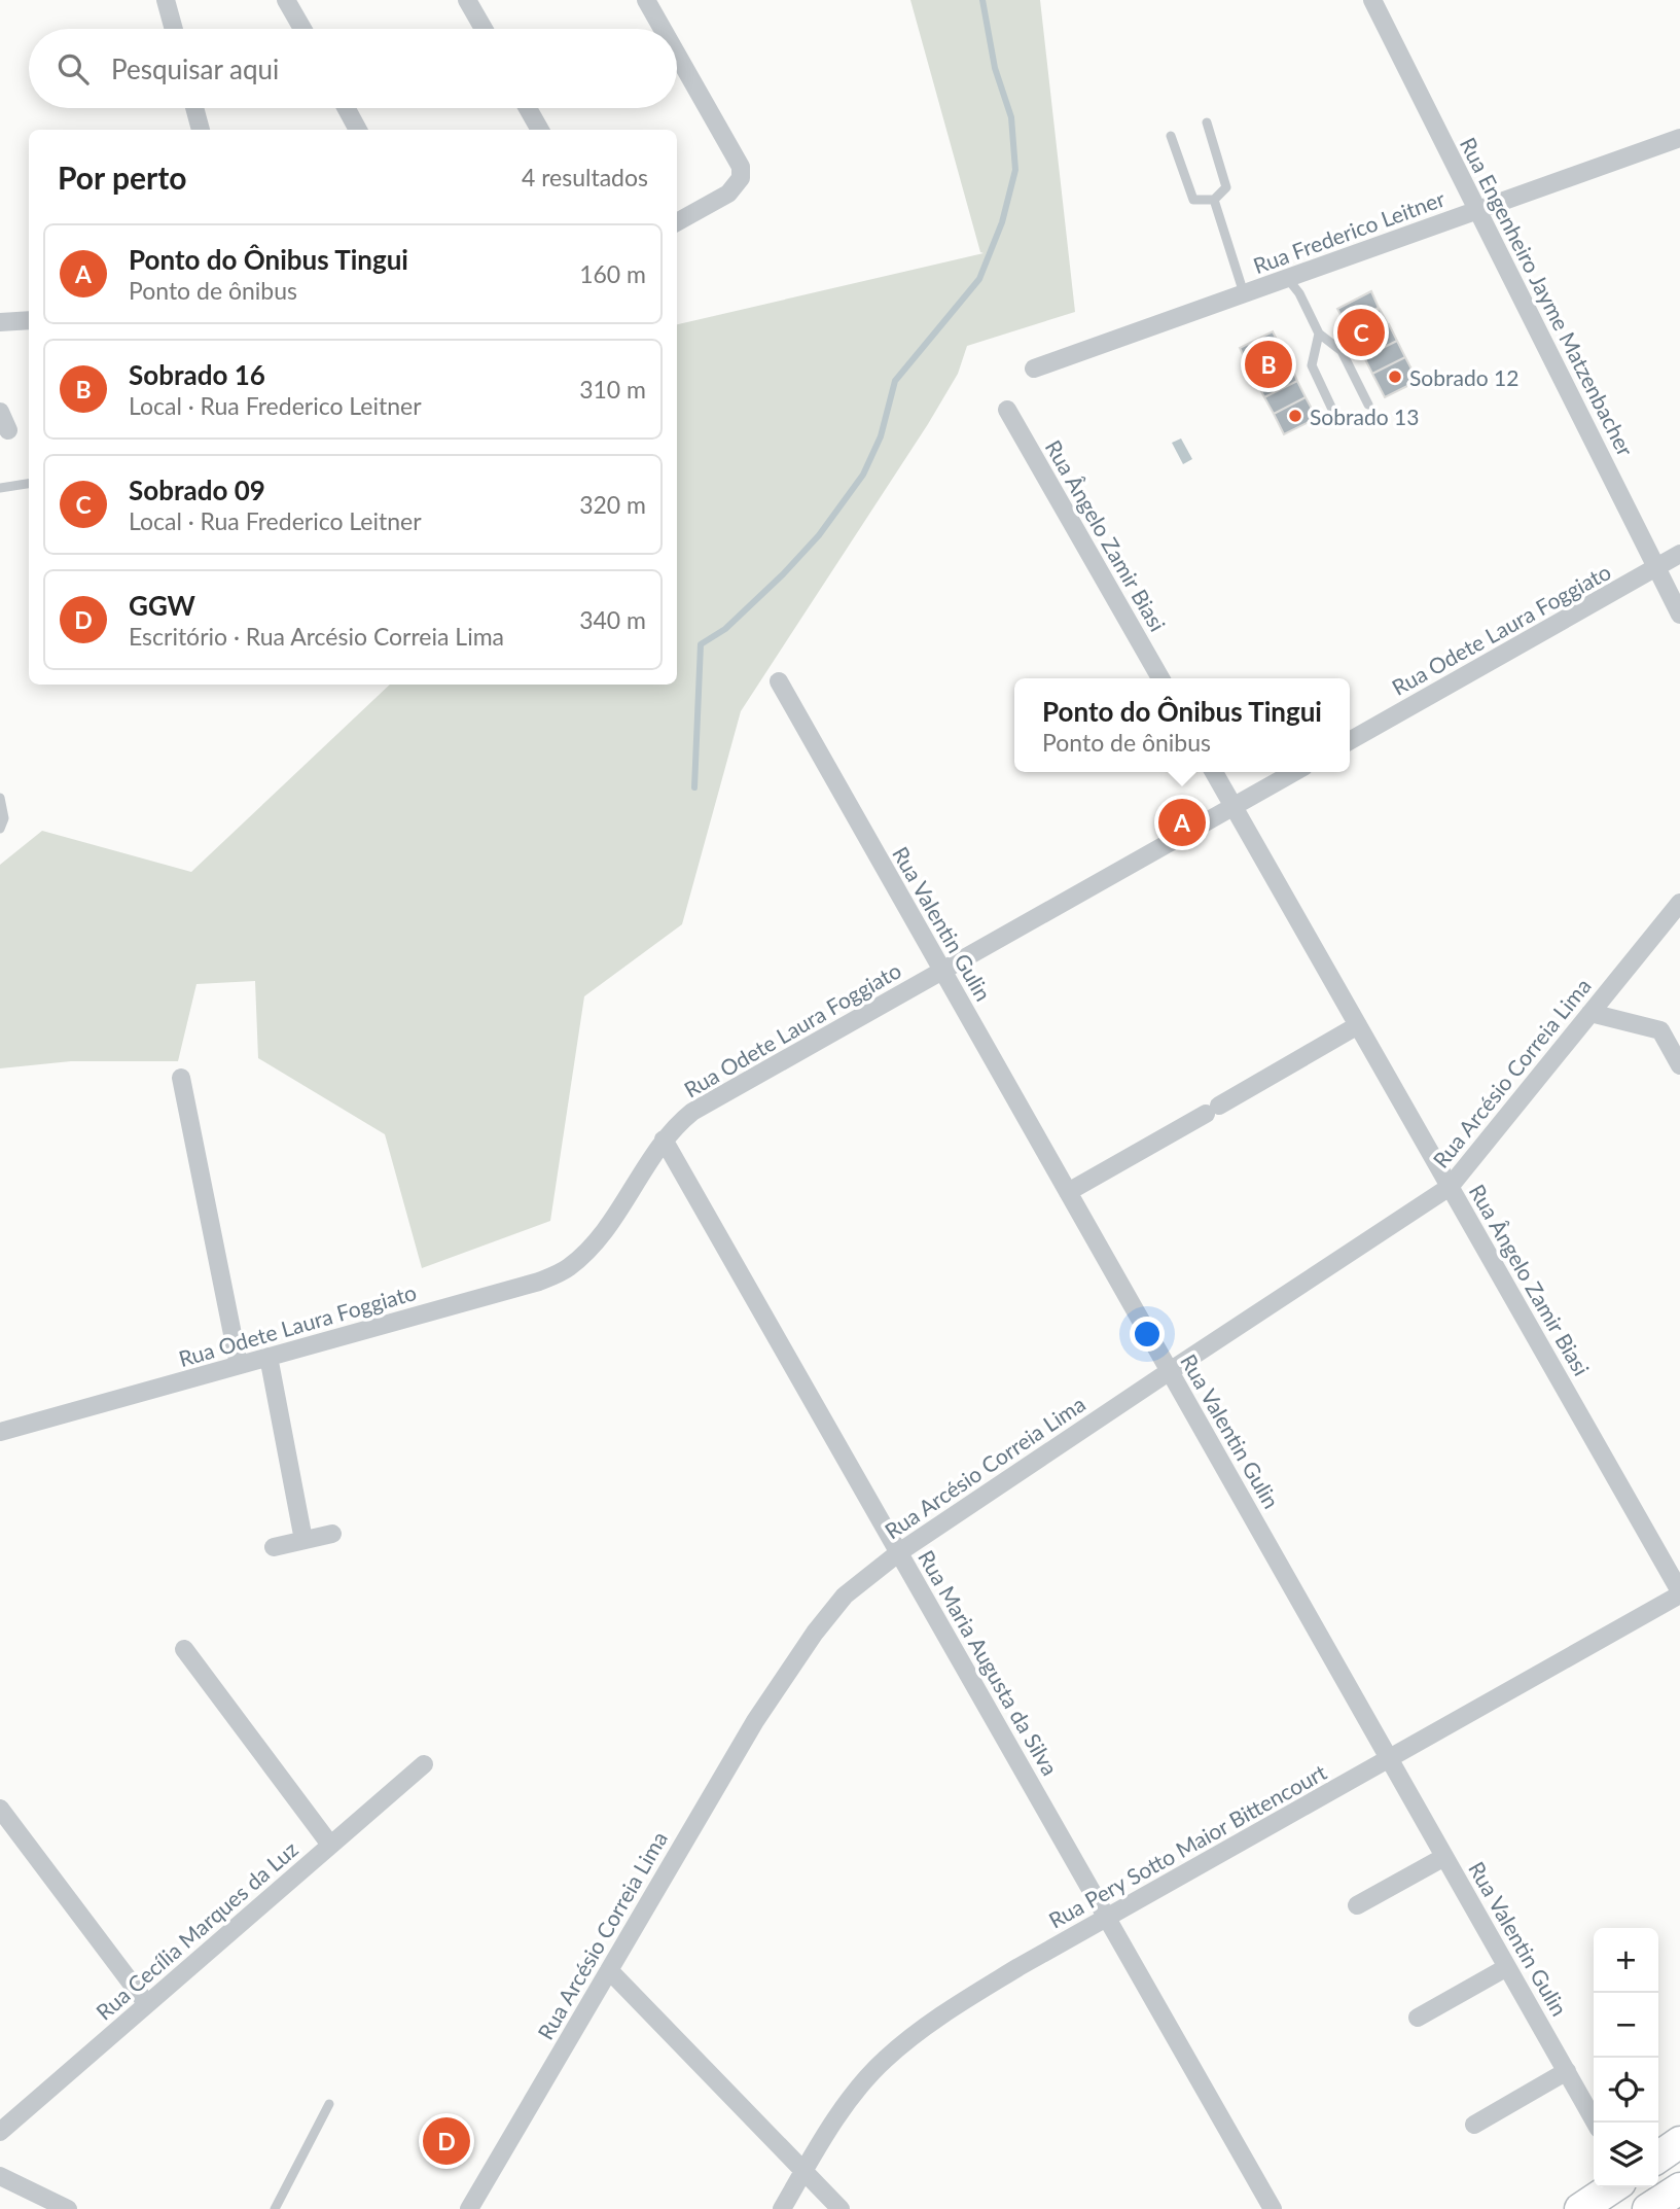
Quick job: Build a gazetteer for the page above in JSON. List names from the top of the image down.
{
  "streets": {
    "street": [
      "Rua Frederico Leitner",
      "Rua Engenheiro Jayme Matzenbacher",
      "Rua Ângelo Zamir Biasi",
      "Rua Odete Laura Foggiato",
      "Rua Valentin Gulin",
      "Rua Arcésio Correia Lima",
      "Rua Maria Augusta da Silva",
      "Rua Pery Sotto Maior Bittencourt",
      "Rua Cecília Marques da Luz"
    ]
  },
  "crossings": [
    ["Rua Frederico Leitner", "Rua Engenheiro Jayme Matzenbacher"],
    ["Rua Engenheiro Jayme Matzenbacher", "Rua Odete Laura Foggiato"],
    ["Rua Ângelo Zamir Biasi", "Rua Odete Laura Foggiato"],
    ["Rua Ângelo Zamir Biasi", "Rua Arcésio Correia Lima"],
    ["Rua Ângelo Zamir Biasi", "Rua Pery Sotto Maior Bittencourt"],
    ["Rua Odete Laura Foggiato", "Rua Valentin Gulin"],
    ["Rua Odete Laura Foggiato", "Rua Maria Augusta da Silva"],
    ["Rua Valentin Gulin", "Rua Arcésio Correia Lima"],
    ["Rua Valentin Gulin", "Rua Pery Sotto Maior Bittencourt"],
    ["Rua Arcésio Correia Lima", "Rua Maria Augusta da Silva"],
    ["Rua Maria Augusta da Silva", "Rua Pery Sotto Maior Bittencourt"]
  ],
  "places": ["Sobrado 12", "Sobrado 13"],
  "page": {
    "search": "Pesquisar aqui",
    "heading": ["Por perto", "4 resultados"],
    "list": [
      {
        "mark": "A",
        "name": "Ponto do Ônibus Tingui",
        "note": "Ponto de ônibus",
        "value": "160 m"
      },
      {
        "mark": "B",
        "name": "Sobrado 16",
        "note": "Local · Rua Frederico Leitner",
        "value": "310 m"
      },
      {
        "mark": "C",
        "name": "Sobrado 09",
        "note": "Local · Rua Frederico Leitner",
        "value": "320 m"
      },
      {
        "mark": "D",
        "name": "GGW",
        "note": "Escritório · Rua Arcésio Correia Lima",
        "value": "340 m"
      }
    ],
    "pins": [
      "C",
      "B",
      "A",
      "D"
    ],
    "popup": ["Ponto do Ônibus Tingui", "Ponto de ônibus"],
    "map_buttons": ["+", "−"]
  }
}
